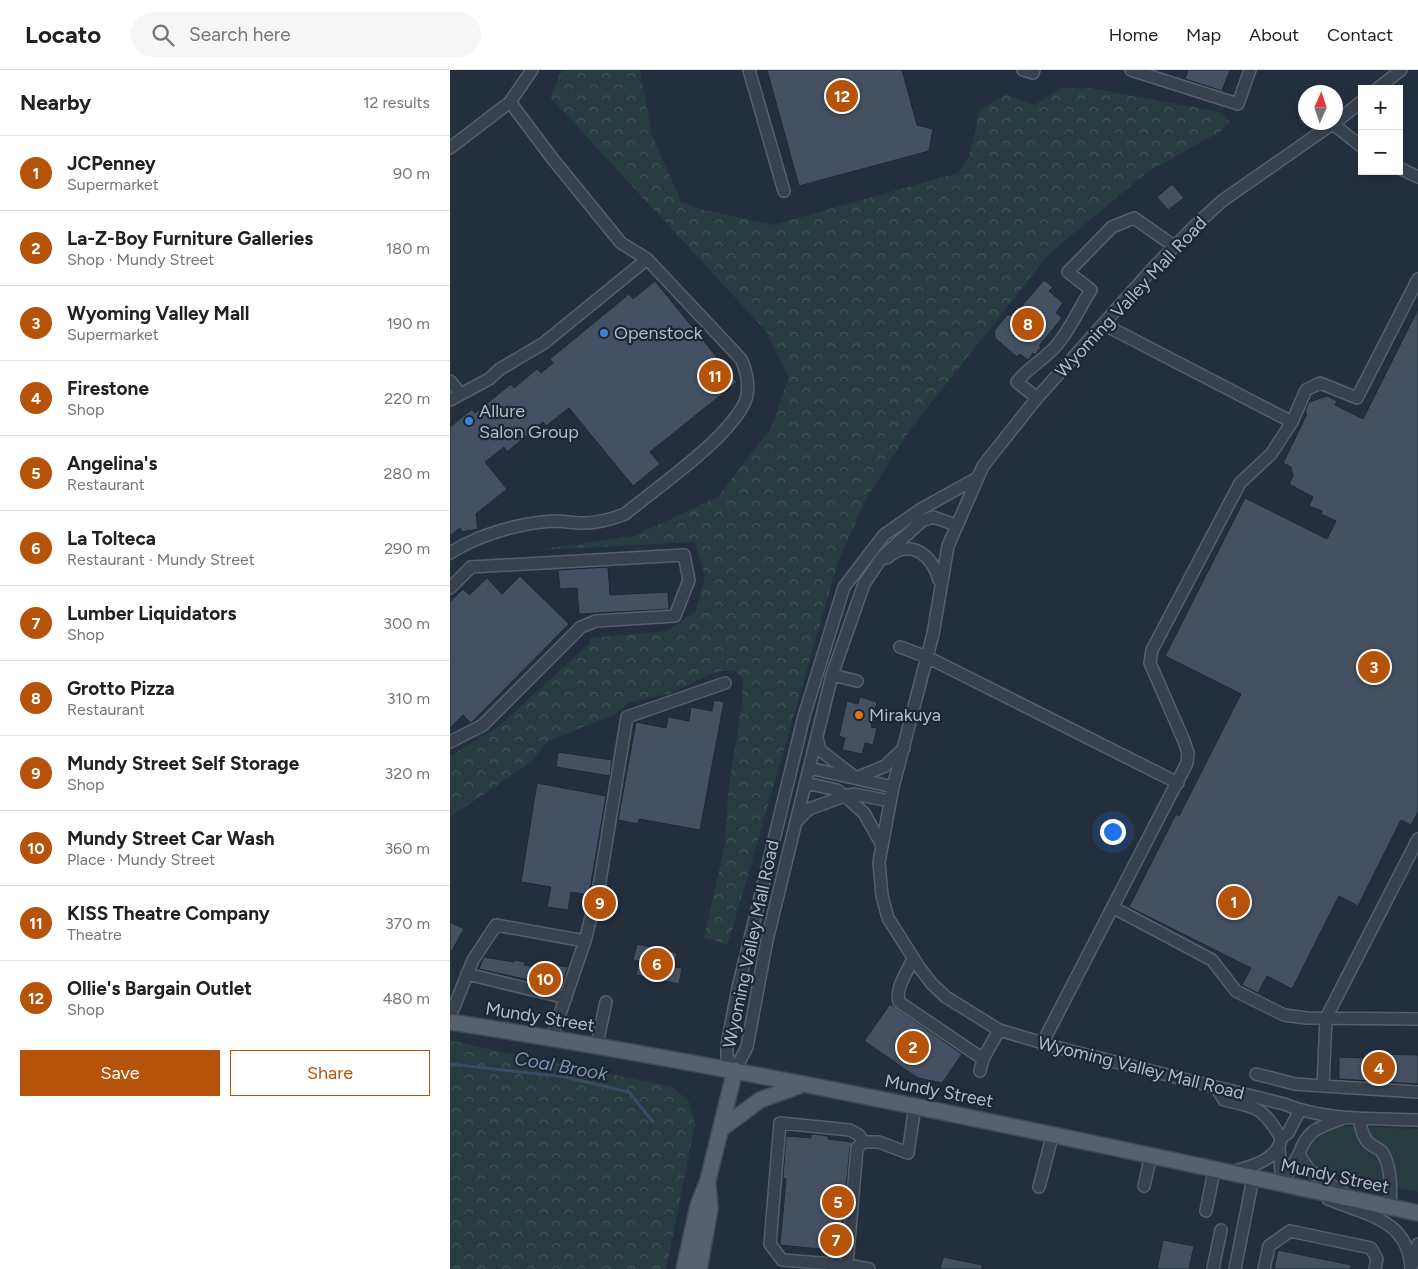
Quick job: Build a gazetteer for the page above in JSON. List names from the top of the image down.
{
  "streets": {
    "main road": ["Mundy Street"],
    "lane": ["Wyoming Valley Mall Road"]
  },
  "crossings": [
    ["Wyoming Valley Mall Road", "Mundy Street"]
  ],
  "water": ["Coal Brook"],
  "places": ["Openstock", "Allure Salon Group", "Mirakuya"],
  "north": "top",
  "page": {
    "header": "Locato",
    "search": "Search here",
    "nav": [
      "Home",
      "Map",
      "About",
      "Contact"
    ],
    "heading": ["Nearby", "12 results"],
    "pins": [
      "12",
      "8",
      "11",
      "3",
      "1",
      "9",
      "6",
      "10",
      "2",
      "4",
      "5",
      "7"
    ],
    "map_buttons": ["+", "−"],
    "list": [
      {
        "mark": "1",
        "name": "JCPenney",
        "note": "Supermarket",
        "value": "90 m"
      },
      {
        "mark": "2",
        "name": "La-Z-Boy Furniture Galleries",
        "note": "Shop · Mundy Street",
        "value": "180 m"
      },
      {
        "mark": "3",
        "name": "Wyoming Valley Mall",
        "note": "Supermarket",
        "value": "190 m"
      },
      {
        "mark": "4",
        "name": "Firestone",
        "note": "Shop",
        "value": "220 m"
      },
      {
        "mark": "5",
        "name": "Angelina's",
        "note": "Restaurant",
        "value": "280 m"
      },
      {
        "mark": "6",
        "name": "La Tolteca",
        "note": "Restaurant · Mundy Street",
        "value": "290 m"
      },
      {
        "mark": "7",
        "name": "Lumber Liquidators",
        "note": "Shop",
        "value": "300 m"
      },
      {
        "mark": "8",
        "name": "Grotto Pizza",
        "note": "Restaurant",
        "value": "310 m"
      },
      {
        "mark": "9",
        "name": "Mundy Street Self Storage",
        "note": "Shop",
        "value": "320 m"
      },
      {
        "mark": "10",
        "name": "Mundy Street Car Wash",
        "note": "Place · Mundy Street",
        "value": "360 m"
      },
      {
        "mark": "11",
        "name": "KISS Theatre Company",
        "note": "Theatre",
        "value": "370 m"
      },
      {
        "mark": "12",
        "name": "Ollie's Bargain Outlet",
        "note": "Shop",
        "value": "480 m"
      }
    ],
    "buttons": ["Save", "Share"]
  }
}
